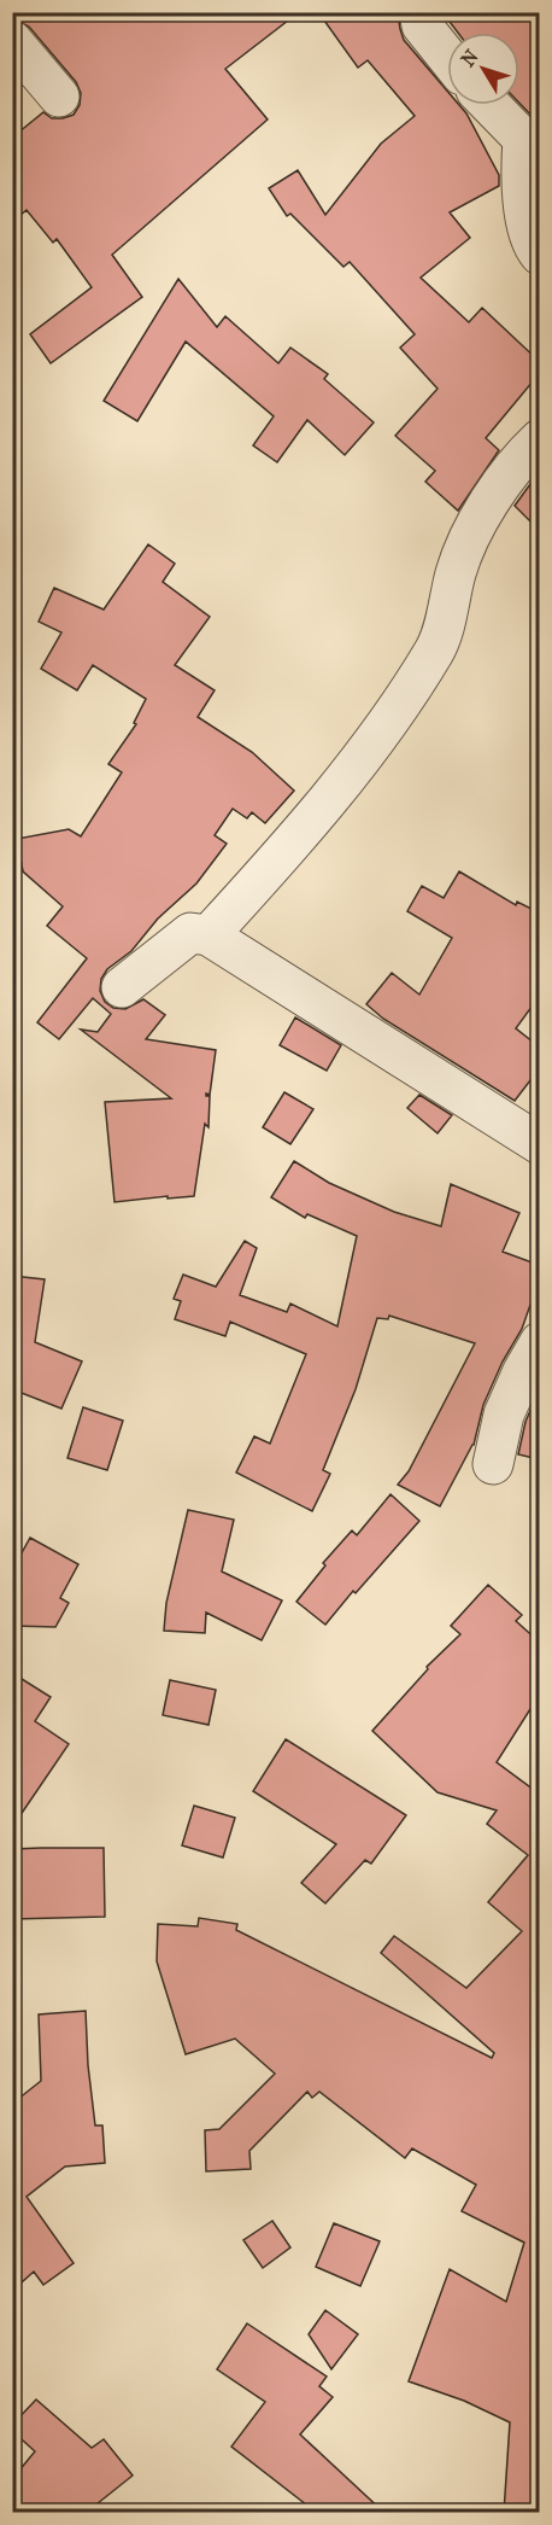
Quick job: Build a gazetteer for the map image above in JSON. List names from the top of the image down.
{
  "north": "top left"
}
